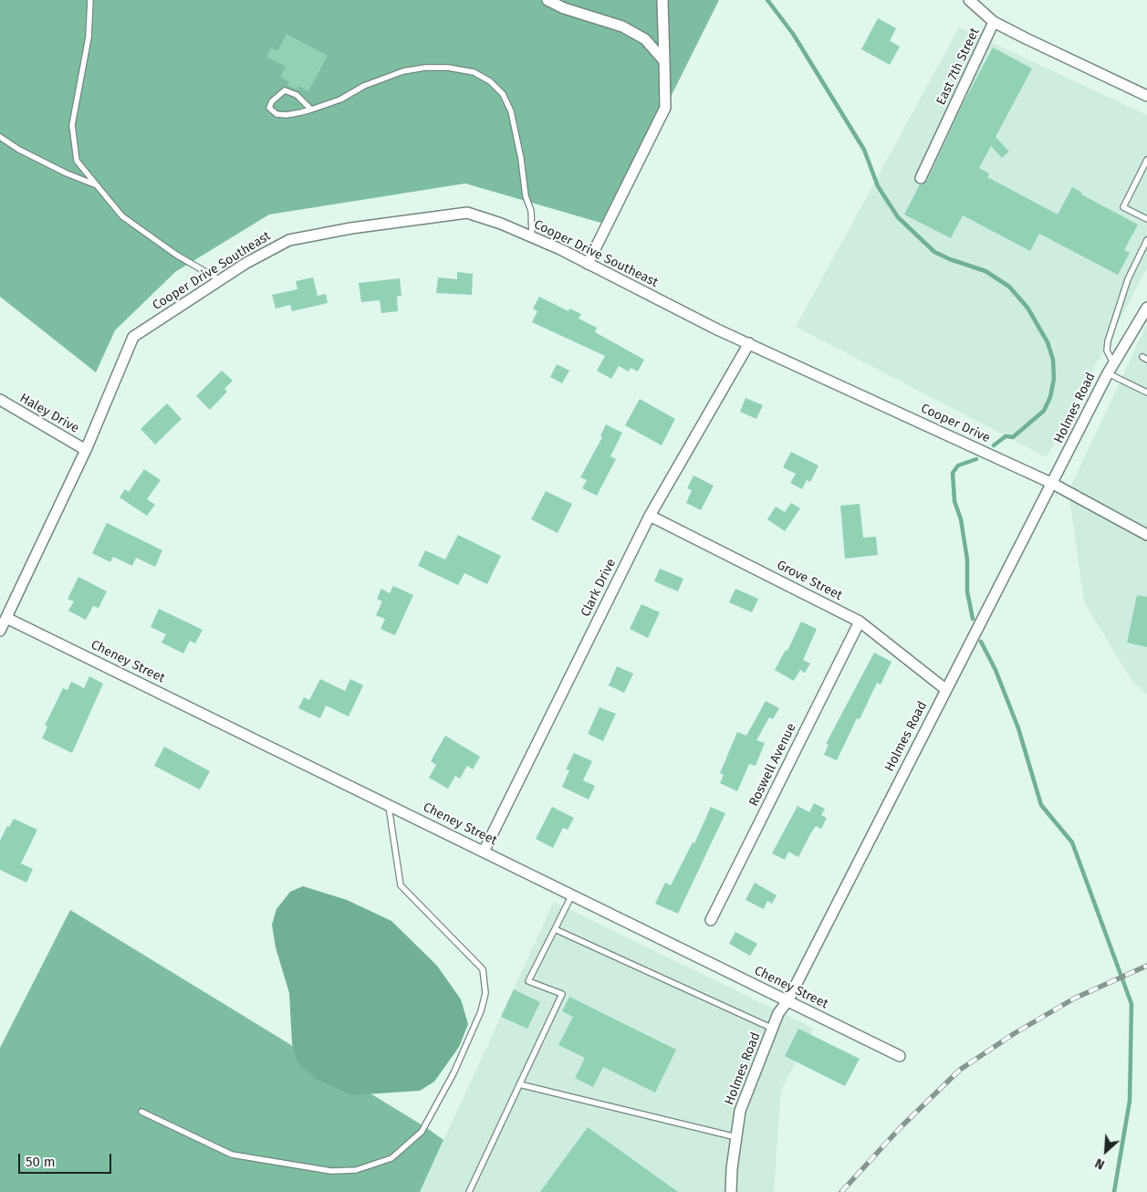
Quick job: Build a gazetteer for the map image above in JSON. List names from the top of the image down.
{
  "streets": {
    "street": [
      "East 7th Street",
      "Cooper Drive Southeast",
      "Holmes Road",
      "Haley Drive",
      "Cooper Drive",
      "Grove Street",
      "Clark Drive",
      "Cheney Street",
      "Roswell Avenue"
    ]
  },
  "crossings": [
    ["Cooper Drive Southeast", "Haley Drive"],
    ["Cooper Drive Southeast", "Cooper Drive"],
    ["Cooper Drive Southeast", "Clark Drive"],
    ["Cooper Drive Southeast", "Cheney Street"],
    ["Holmes Road", "Cooper Drive"],
    ["Holmes Road", "Grove Street"],
    ["Holmes Road", "Cheney Street"],
    ["Cooper Drive", "Clark Drive"],
    ["Grove Street", "Clark Drive"],
    ["Grove Street", "Roswell Avenue"],
    ["Clark Drive", "Cheney Street"]
  ],
  "scale_bar": "50 m",
  "north": "bottom left"
}
